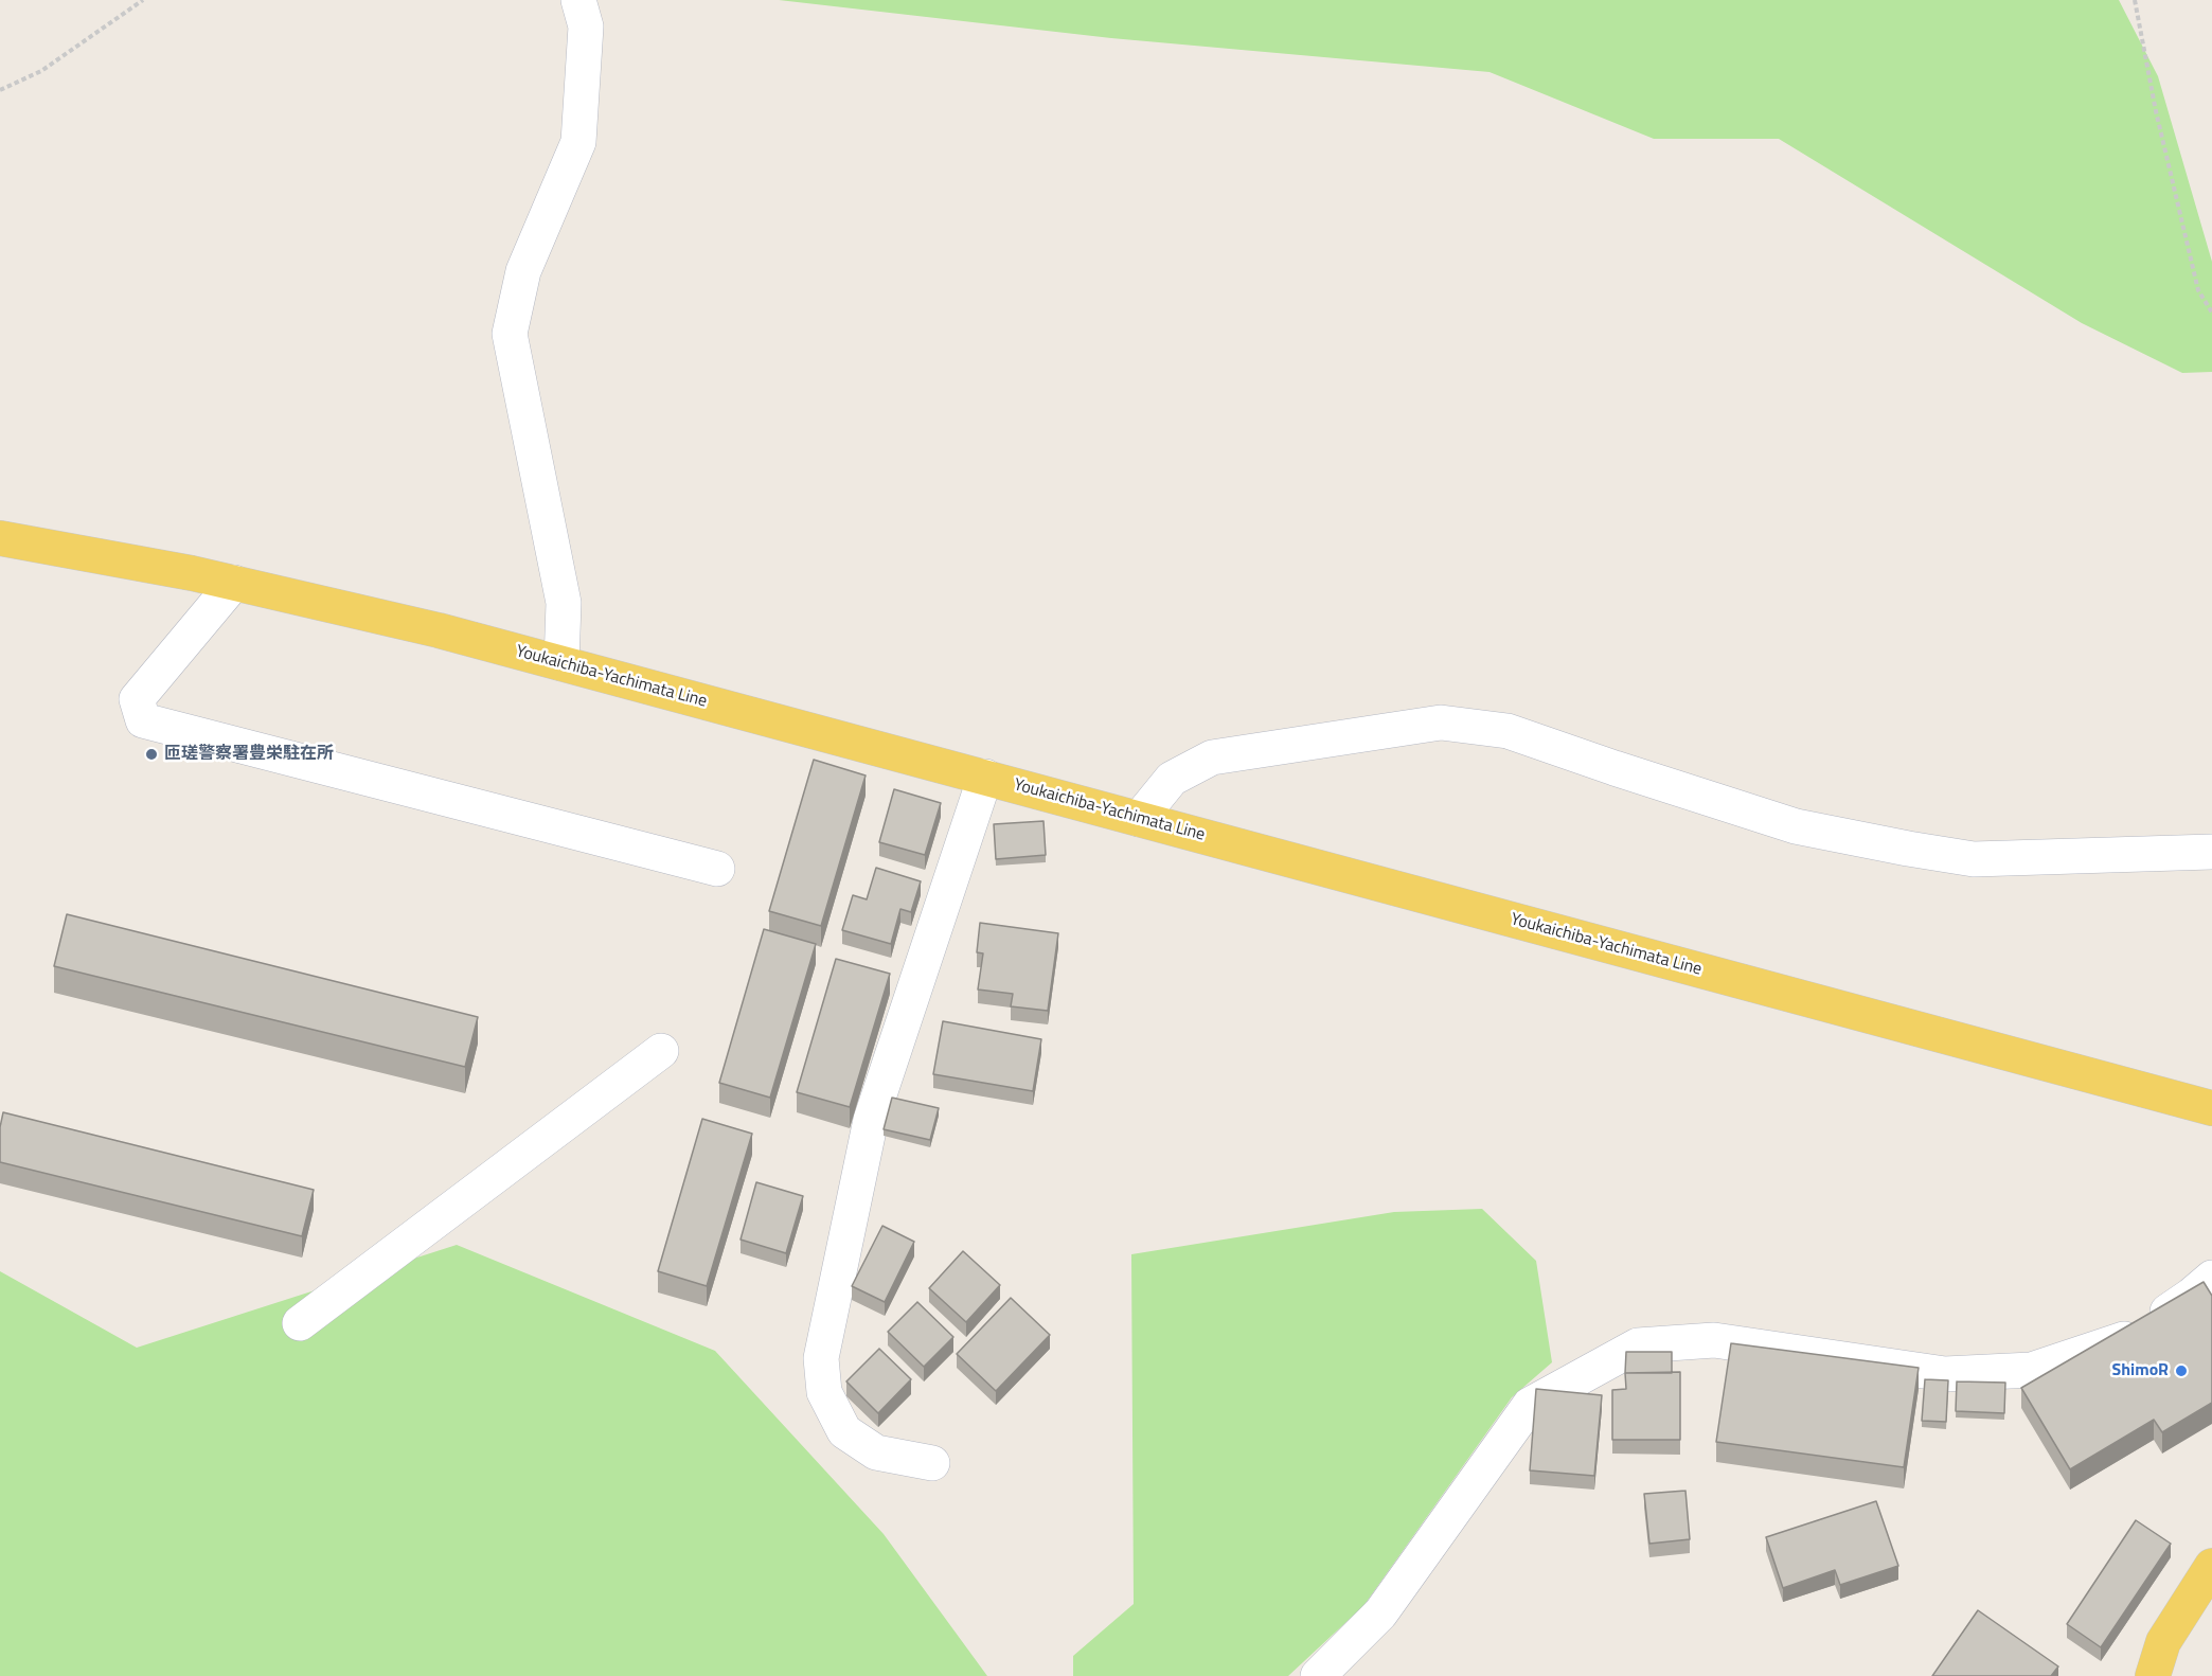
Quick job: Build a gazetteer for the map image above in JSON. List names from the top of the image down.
{
  "streets": {
    "main road": ["Youkaichiba-Yachimata Line"]
  },
  "places": ["匝瑳警察署豊栄駐在所", "ShimoR"]
}
